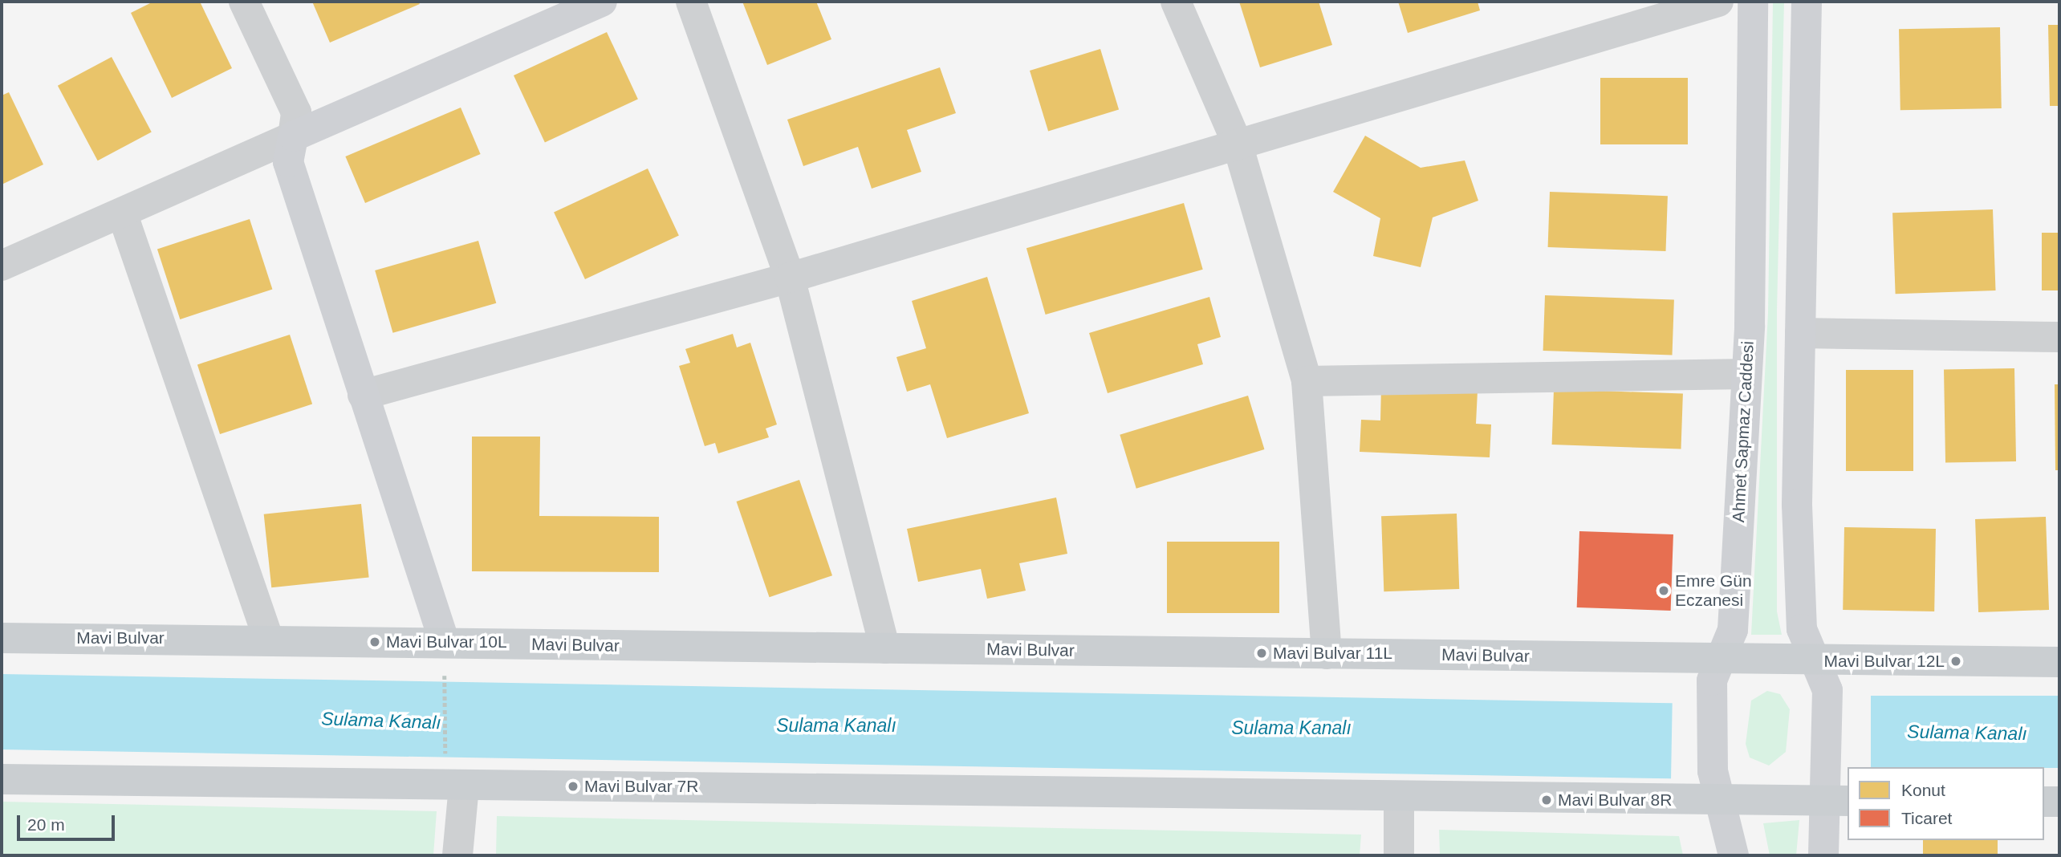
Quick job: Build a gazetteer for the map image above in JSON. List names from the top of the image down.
{
  "streets": {
    "main road": ["Ahmet Sapmaz Caddesi", "Mavi Bulvar"]
  },
  "crossings": [
    ["Ahmet Sapmaz Caddesi", "Mavi Bulvar"]
  ],
  "water": ["Sulama Kanalı"],
  "places": [
    "Emre Gün Eczanesi",
    "Mavi Bulvar 10L",
    "Mavi Bulvar 11L",
    "Mavi Bulvar 12L",
    "Mavi Bulvar 7R",
    "Mavi Bulvar 8R"
  ],
  "legend": ["Konut", "Ticaret"],
  "scale_bar": "20 m"
}
